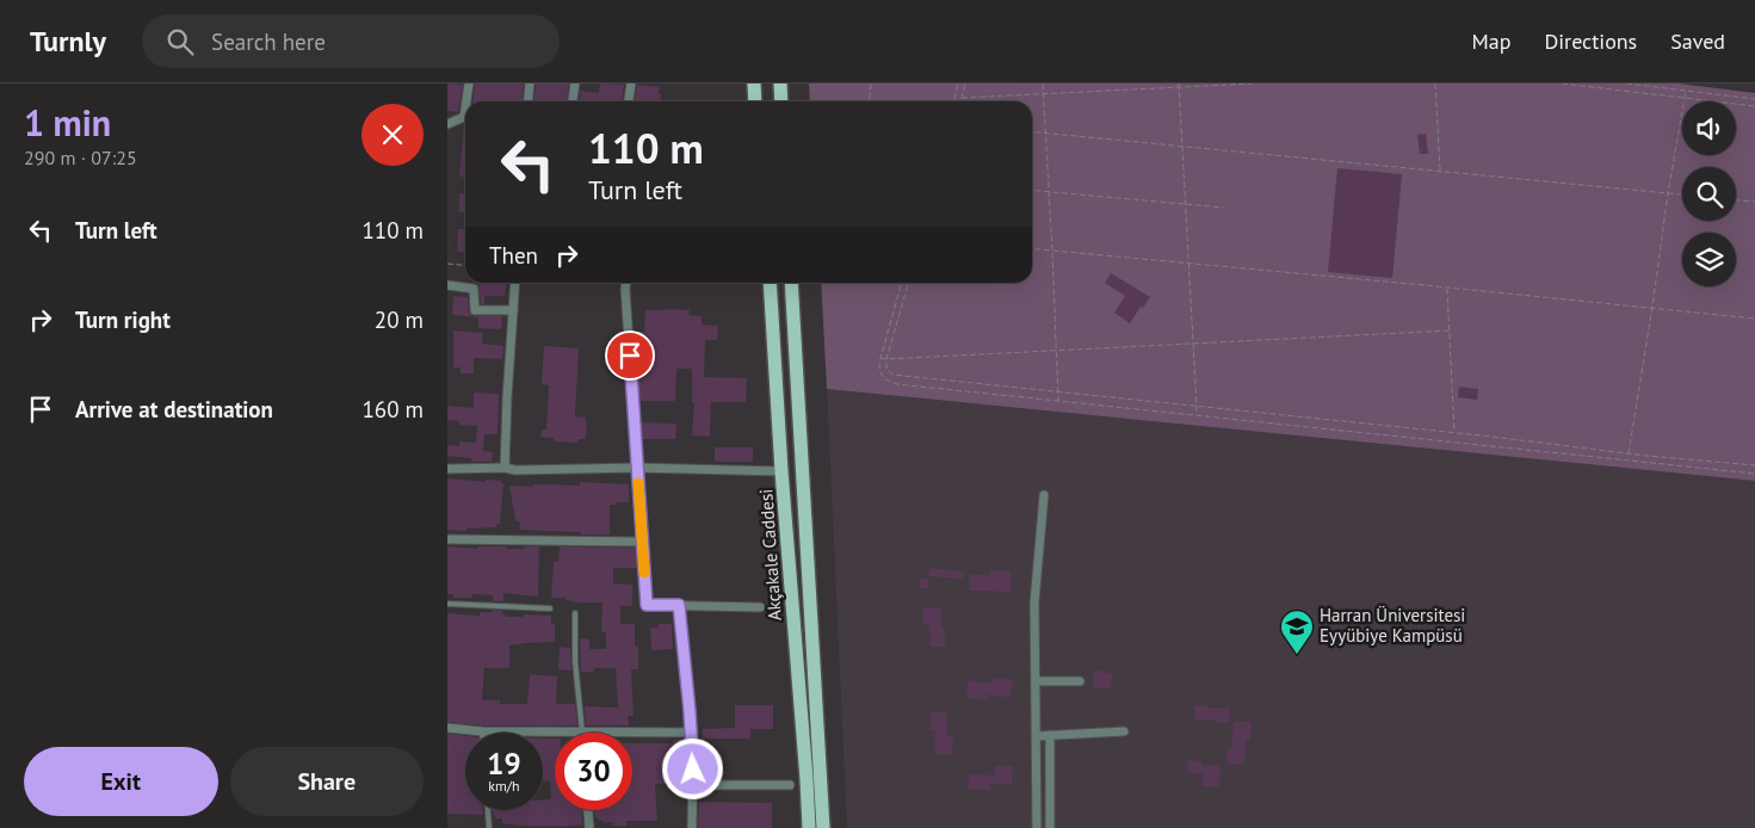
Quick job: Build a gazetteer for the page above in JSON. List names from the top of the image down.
{
  "streets": {
    "main road": ["Akçakale Caddesi"]
  },
  "places": {
    "school or university": ["Harran Üniversitesi Eyyübiye Kampüsü"]
  },
  "page": {
    "header": "Turnly",
    "search": "Search here",
    "nav": ["Map", "Directions", "Saved"],
    "heading": ["1 min", "290 m · 07:25"],
    "turn": ["110 m", "Turn left"],
    "list": [
      {
        "name": "Turn left",
        "value": "110 m"
      },
      {
        "name": "Turn right",
        "value": "20 m"
      },
      {
        "name": "Arrive at destination",
        "value": "160 m"
      }
    ],
    "then": "Then",
    "speed": "19 km/h",
    "limit": "30",
    "buttons": ["Exit", "Share"]
  }
}
